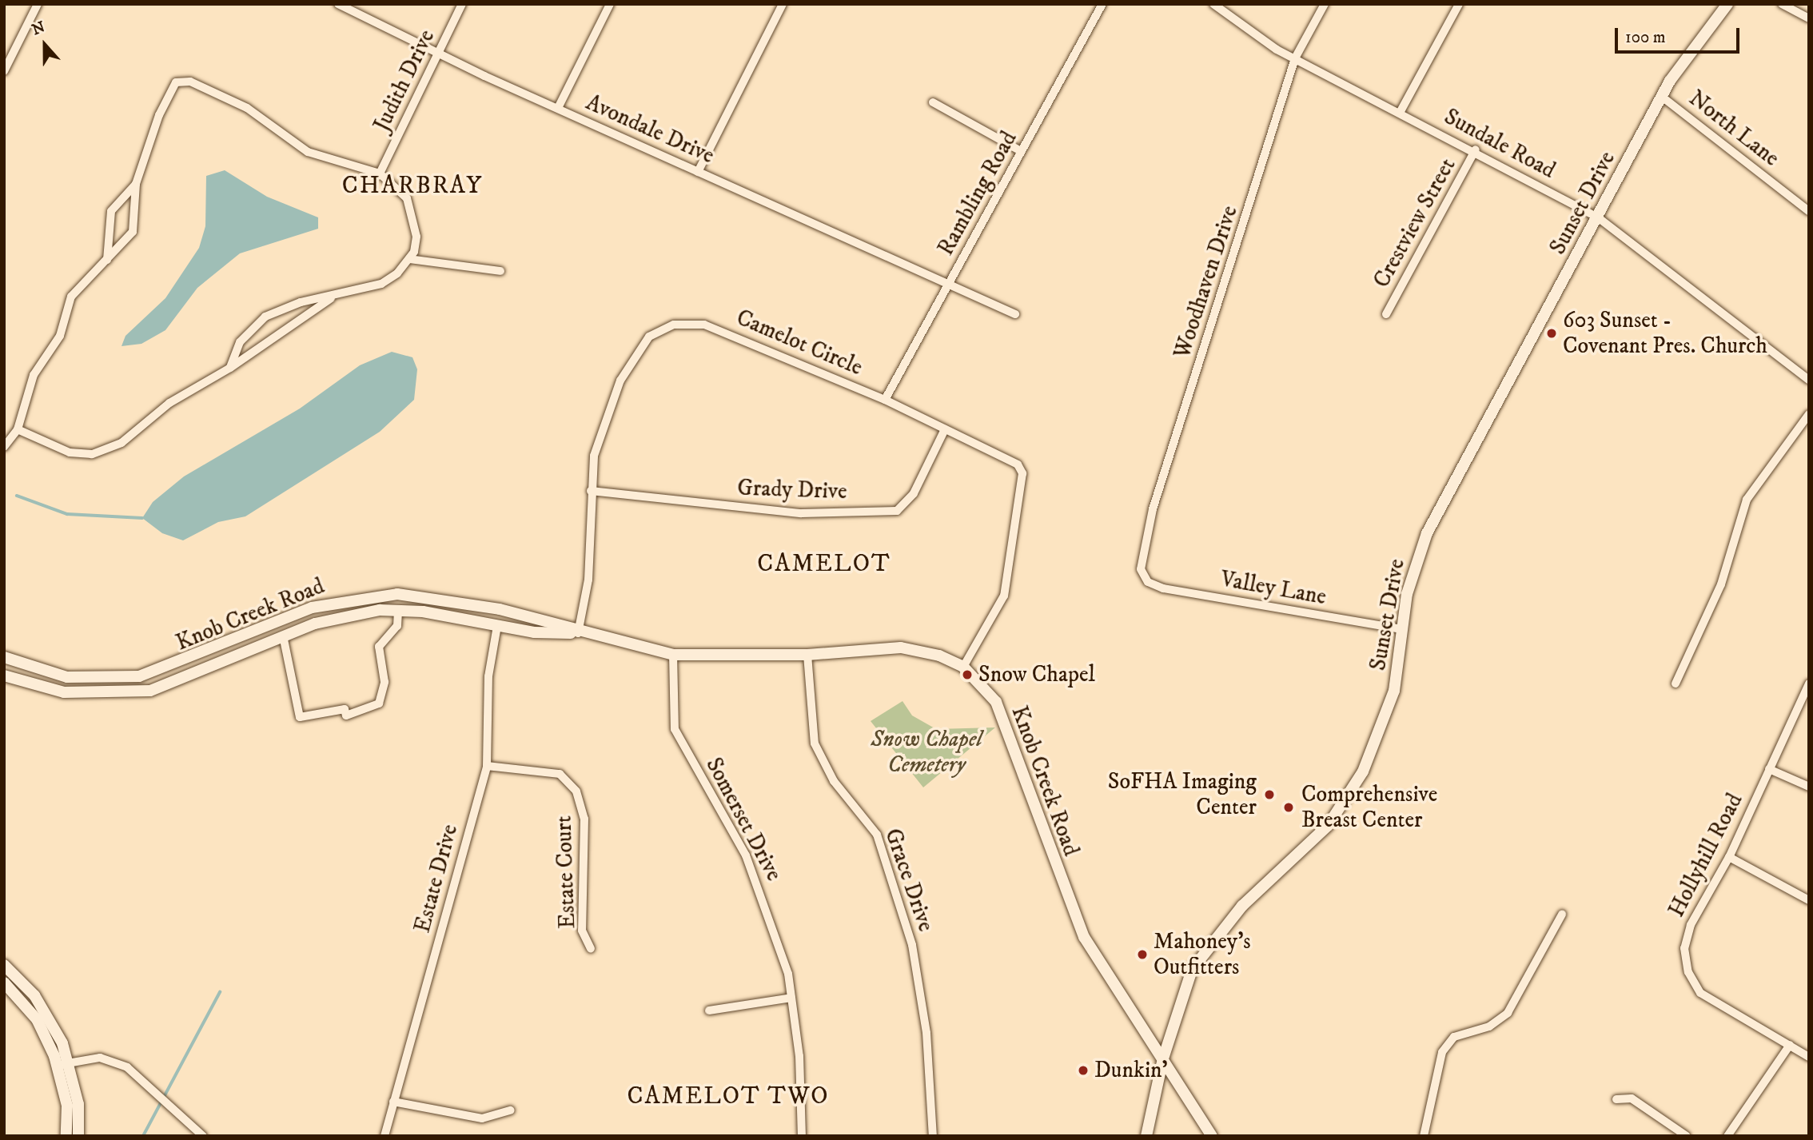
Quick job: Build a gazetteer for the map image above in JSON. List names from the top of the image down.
{
  "streets": {
    "main road": ["Sunset Drive", "Knob Creek Road"],
    "street": [
      "Judith Drive",
      "North Lane",
      "Avondale Drive",
      "Sundale Road",
      "Rambling Road",
      "Crestview Street",
      "Woodhaven Drive",
      "Camelot Circle",
      "Grady Drive",
      "Valley Lane",
      "Somerset Drive",
      "Hollyhill Road",
      "Estate Court",
      "Estate Drive",
      "Grace Drive"
    ]
  },
  "crossings": [
    ["Judith Drive", "Avondale Drive"],
    ["North Lane", "Sunset Drive"],
    ["Avondale Drive", "Rambling Road"],
    ["Sundale Road", "Sunset Drive"],
    ["Sundale Road", "Crestview Street"],
    ["Sundale Road", "Woodhaven Drive"],
    ["Rambling Road", "Camelot Circle"],
    ["Sunset Drive", "Valley Lane"],
    ["Sunset Drive", "Knob Creek Road"],
    ["Woodhaven Drive", "Valley Lane"],
    ["Camelot Circle", "Grady Drive"],
    ["Camelot Circle", "Knob Creek Road"],
    ["Knob Creek Road", "Somerset Drive"],
    ["Knob Creek Road", "Estate Drive"],
    ["Knob Creek Road", "Grace Drive"],
    ["Estate Court", "Estate Drive"]
  ],
  "districts": ["CHARBRAY", "CAMELOT", "CAMELOT TWO"],
  "parks": ["Snow Chapel Cemetery"],
  "places": [
    "603 Sunset - Covenant Pres. Church",
    "Snow Chapel",
    "SoFHA Imaging Center",
    "Comprehensive Breast Center",
    "Mahoney's Outfitters",
    "Dunkin'"
  ],
  "scale_bar": "100 m",
  "north": "top"
}
